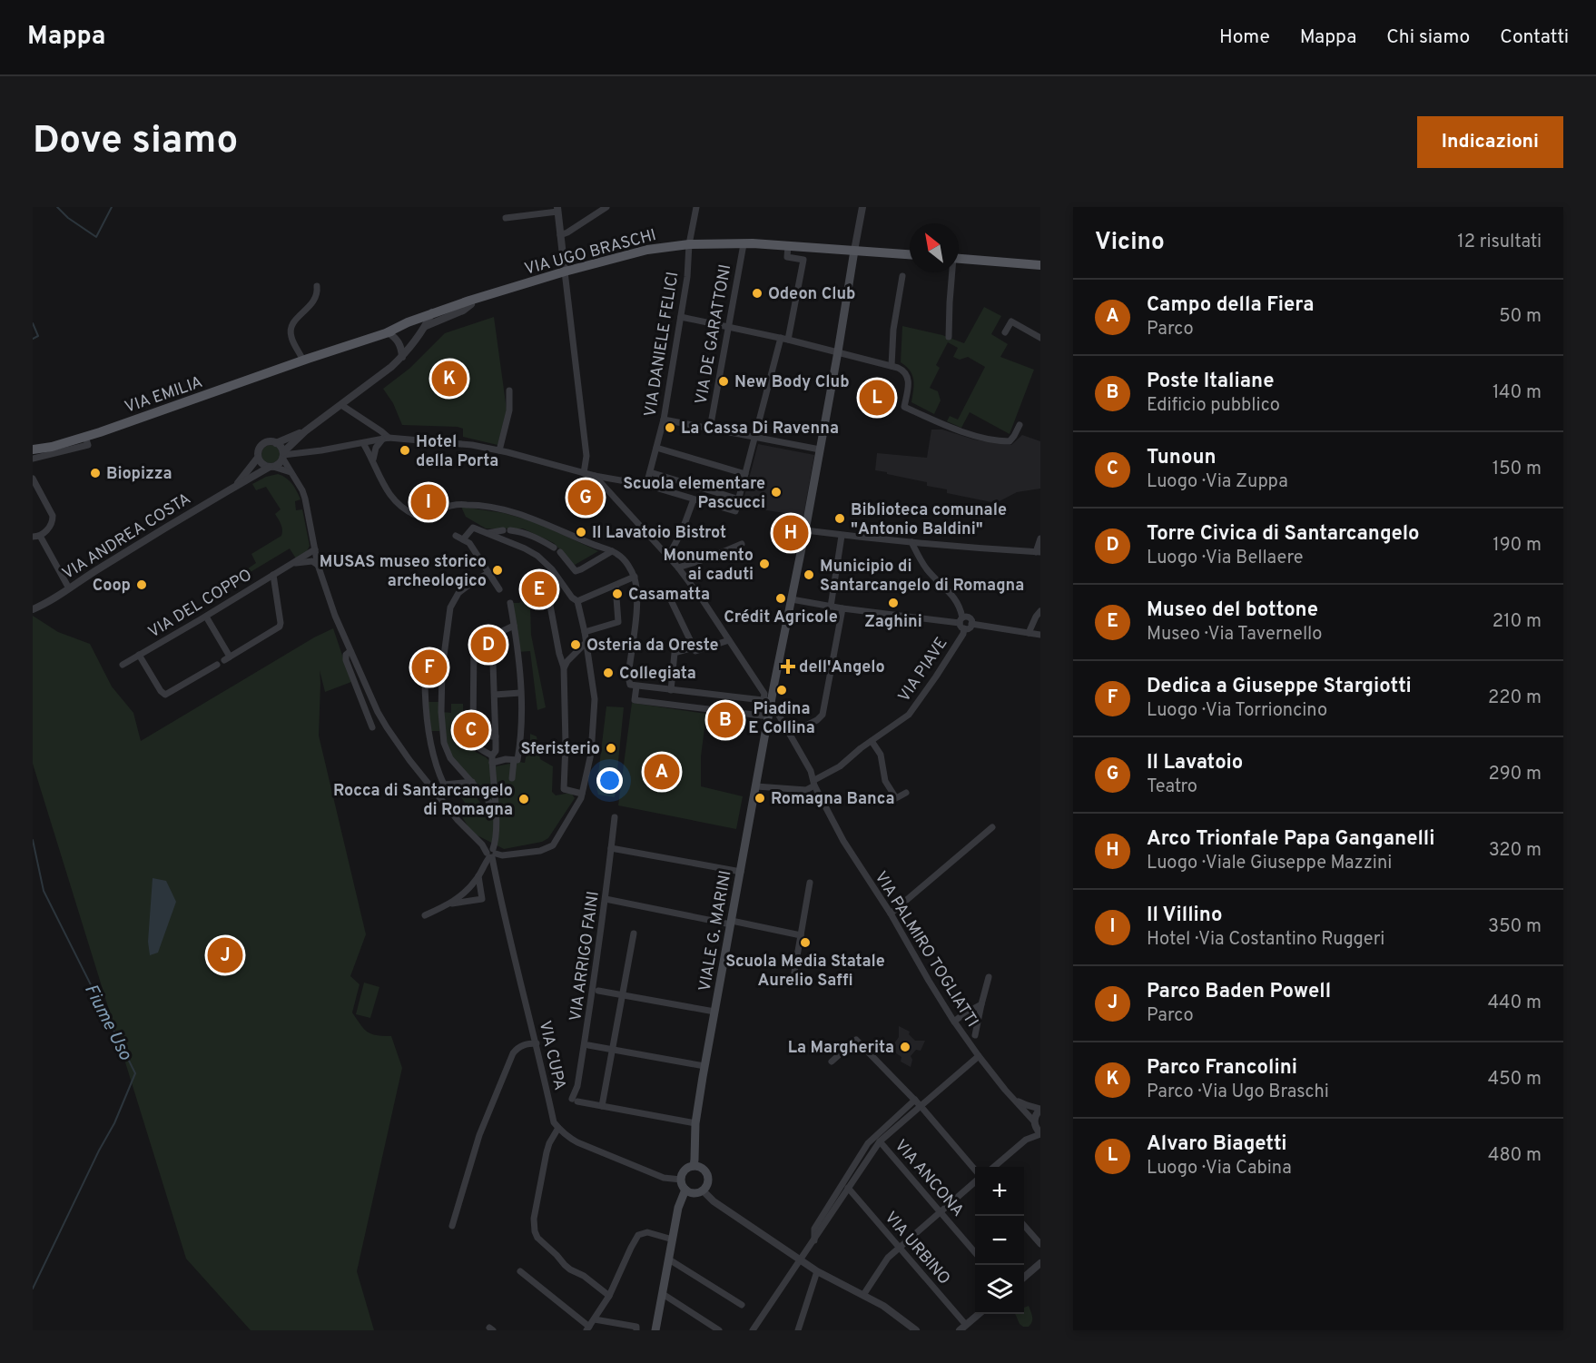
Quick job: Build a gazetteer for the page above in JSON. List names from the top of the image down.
{
  "streets": {
    "main road": ["VIA UGO BRASCHI", "VIA EMILIA", "VIALE G. MARINI"],
    "street": [
      "VIA DE GARATTONI",
      "VIA DANIELE FELICI",
      "VIA ANDREA COSTA",
      "VIA DEL COPPO",
      "VIA PIAVE",
      "VIA PALMIRO TOGLIATTI",
      "VIA ARRIGO FAINI",
      "VIA CUPA",
      "VIA ANCONA",
      "VIA URBINO"
    ]
  },
  "crossings": [
    ["VIA UGO BRASCHI", "VIA DE GARATTONI"],
    ["VIA UGO BRASCHI", "VIA DANIELE FELICI"],
    ["VIA UGO BRASCHI", "VIA EMILIA"],
    ["VIA UGO BRASCHI", "VIALE G. MARINI"],
    ["VIA PIAVE", "VIA PALMIRO TOGLIATTI"],
    ["VIALE G. MARINI", "VIA PALMIRO TOGLIATTI"]
  ],
  "water": ["Fiume Uso"],
  "places": {
    "other": [
      "Odeon Club",
      "New Body Club",
      "La Cassa Di Ravenna",
      "Hotel della Porta",
      "Biopizza",
      "Scuola elementare Pascucci",
      "Biblioteca comunale \"Antonio Baldini\"",
      "Il Lavatoio Bistrot",
      "Monumento ai caduti",
      "MUSAS museo storico archeologico",
      "Municipio di Santarcangelo di Romagna",
      "Coop",
      "Casamatta",
      "Crédit Agricole",
      "Zaghini",
      "Osteria da Oreste",
      "Collegiata",
      "Piadina E Collina",
      "Sferisterio",
      "Romagna Banca",
      "Rocca di Santarcangelo di Romagna",
      "Scuola Media Statale Aurelio Saffi",
      "La Margherita"
    ],
    "health": ["dell'Angelo"]
  },
  "north": "top left",
  "page": {
    "header": "Mappa",
    "nav": [
      "Home",
      "Mappa",
      "Chi siamo",
      "Contatti"
    ],
    "buttons": "Indicazioni",
    "title": "Dove siamo",
    "heading": ["Vicino", "12 risultati"],
    "list": [
      {
        "mark": "A",
        "name": "Campo della Fiera",
        "note": "Parco",
        "value": "50 m"
      },
      {
        "mark": "B",
        "name": "Poste Italiane",
        "note": "Edificio pubblico",
        "value": "140 m"
      },
      {
        "mark": "C",
        "name": "Tunoun",
        "note": "Luogo · Via Zuppa",
        "value": "150 m"
      },
      {
        "mark": "D",
        "name": "Torre Civica di Santarcangelo",
        "note": "Luogo · Via Bellaere",
        "value": "190 m"
      },
      {
        "mark": "E",
        "name": "Museo del bottone",
        "note": "Museo · Via Tavernello",
        "value": "210 m"
      },
      {
        "mark": "F",
        "name": "Dedica a Giuseppe Stargiotti",
        "note": "Luogo · Via Torrioncino",
        "value": "220 m"
      },
      {
        "mark": "G",
        "name": "Il Lavatoio",
        "note": "Teatro",
        "value": "290 m"
      },
      {
        "mark": "H",
        "name": "Arco Trionfale Papa Ganganelli",
        "note": "Luogo · Viale Giuseppe Mazzini",
        "value": "320 m"
      },
      {
        "mark": "I",
        "name": "Il Villino",
        "note": "Hotel · Via Costantino Ruggeri",
        "value": "350 m"
      },
      {
        "mark": "J",
        "name": "Parco Baden Powell",
        "note": "Parco",
        "value": "440 m"
      },
      {
        "mark": "K",
        "name": "Parco Francolini",
        "note": "Parco · Via Ugo Braschi",
        "value": "450 m"
      },
      {
        "mark": "L",
        "name": "Alvaro Biagetti",
        "note": "Luogo · Via Cabina",
        "value": "480 m"
      }
    ],
    "pins": [
      "K",
      "L",
      "G",
      "I",
      "H",
      "E",
      "D",
      "F",
      "B",
      "C",
      "A",
      "J"
    ],
    "map_buttons": ["+", "−"]
  }
}
